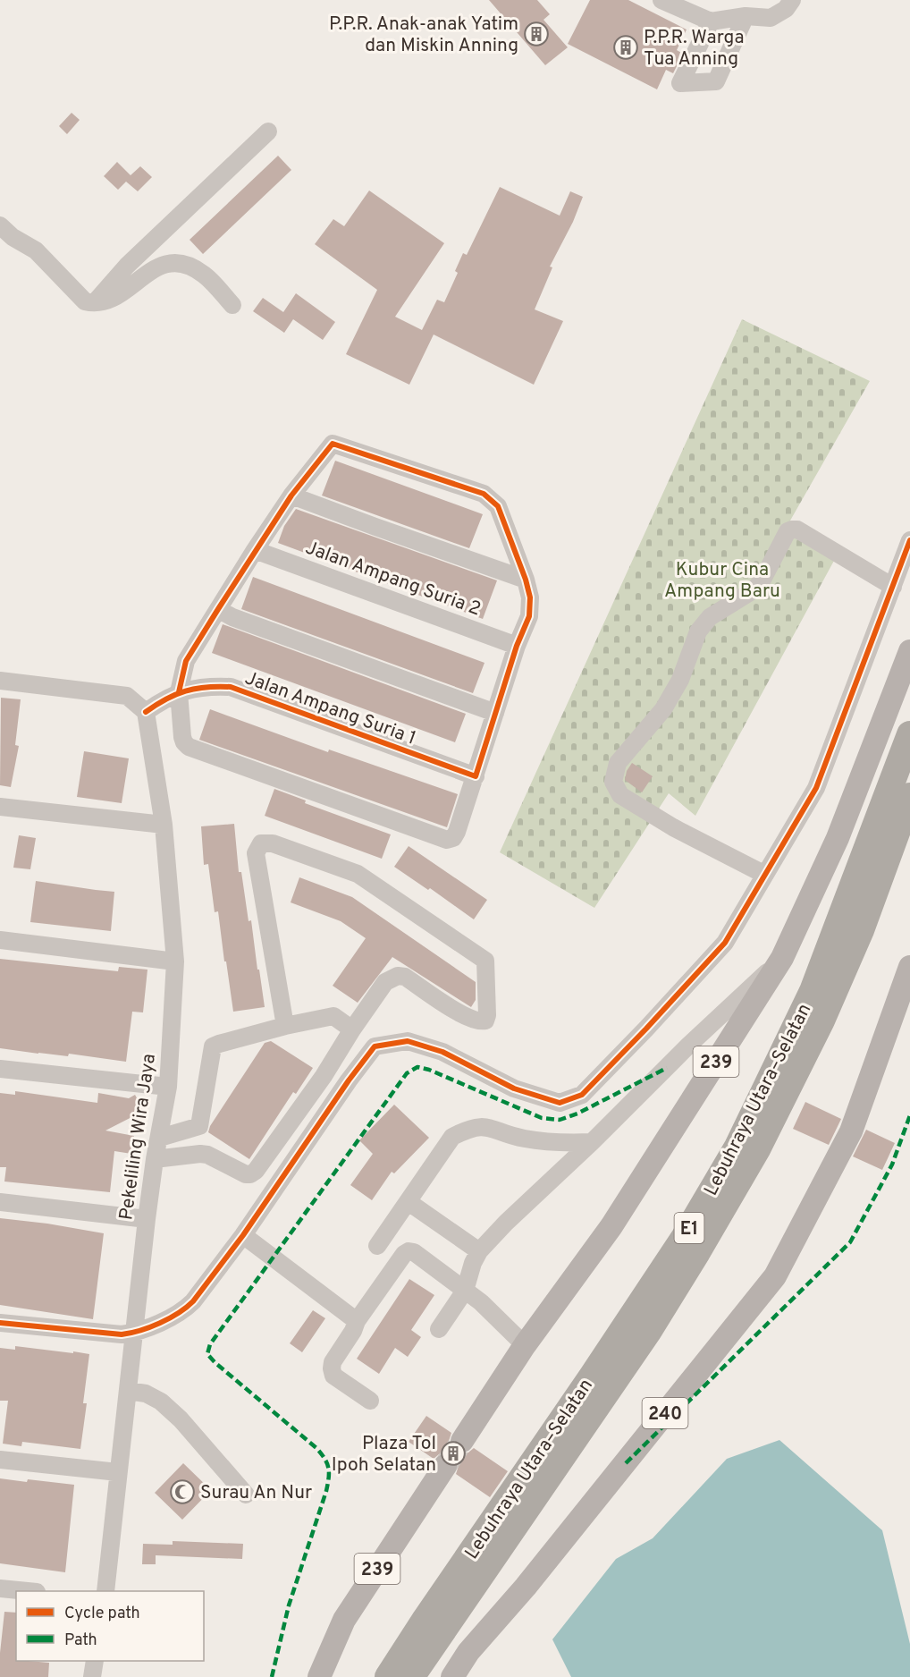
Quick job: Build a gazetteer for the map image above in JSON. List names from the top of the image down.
{
  "streets": {
    "highway": ["Lebuhraya Utara–Selatan", "E1"],
    "main road": ["239", "240"],
    "street": ["Jalan Ampang Suria 2", "Jalan Ampang Suria 1", "Pekeliling Wira Jaya"]
  },
  "crossings": [
    ["Jalan Ampang Suria 1", "Pekeliling Wira Jaya"]
  ],
  "parks": ["Kubur Cina Ampang Baru"],
  "places": {
    "building": ["P.P.R. Anak-anak Yatim dan Miskin Anning", "P.P.R. Warga Tua Anning", "Plaza Tol Ipoh Selatan"],
    "mosque": ["Surau An Nur"]
  },
  "legend": ["Cycle path", "Path"]
}
